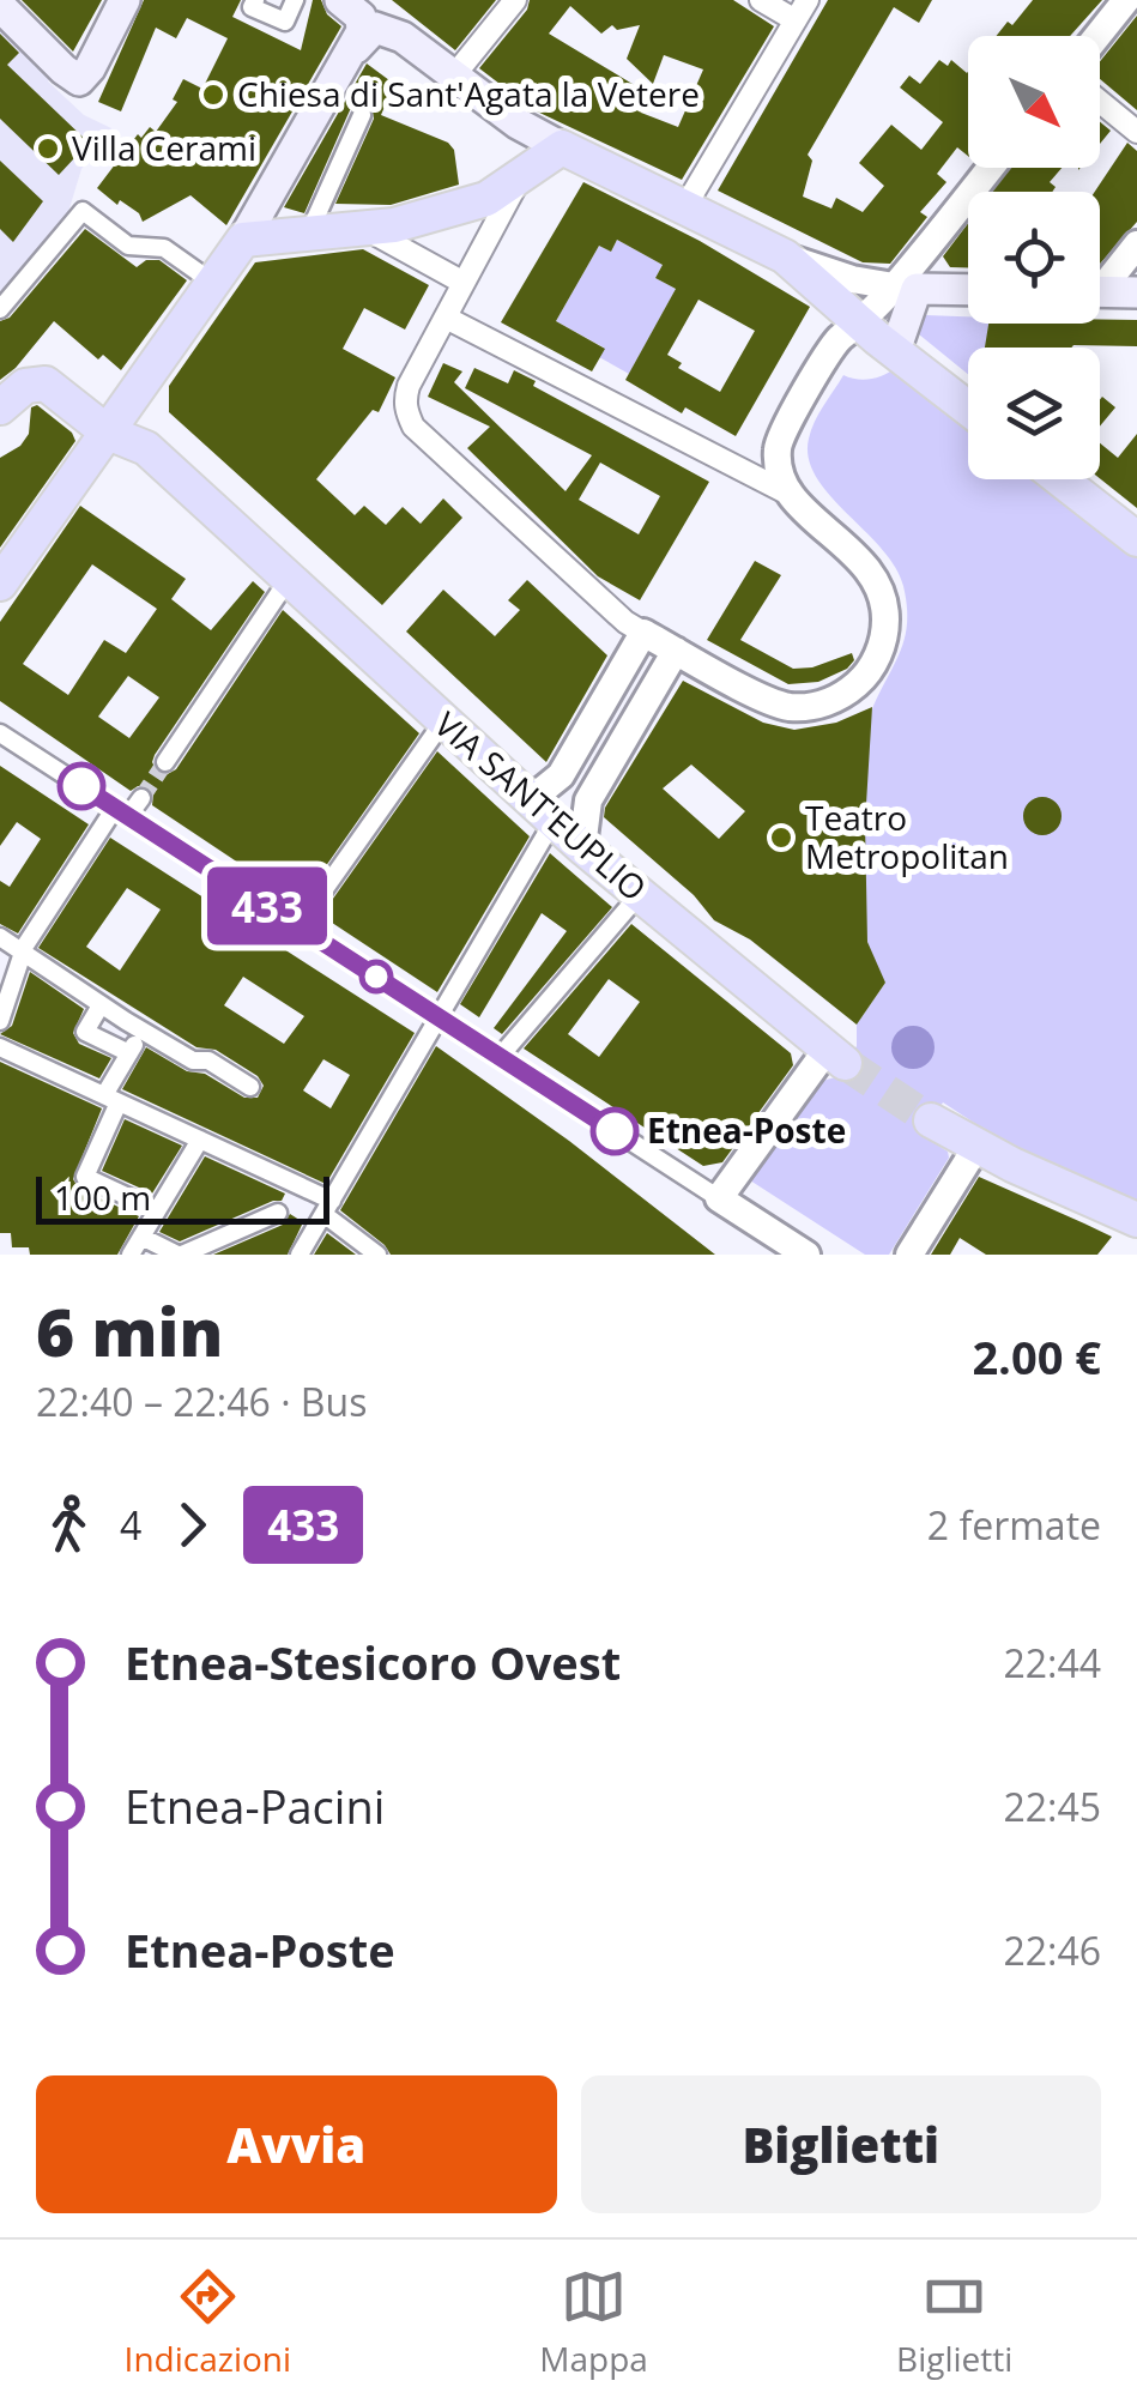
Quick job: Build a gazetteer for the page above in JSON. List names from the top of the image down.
{
  "streets": {
    "main road": ["VIA SANT'EUPLIO"]
  },
  "places": [
    "Chiesa di Sant'Agata la Vetere",
    "Villa Cerami",
    "Teatro Metropolitan",
    "Etnea-Poste"
  ],
  "lines": ["bus line 433"],
  "scale_bar": "100 m",
  "north": "bottom right",
  "page": {
    "on_map": "433",
    "scale": "100 m",
    "heading": ["6 min", "22:40 – 22:46 · Bus", "2.00 €"],
    "legs": ["4", "433", "2 fermate"],
    "list": [
      {
        "name": "Etnea-Stesicoro Ovest",
        "value": "22:44"
      },
      {
        "name": "Etnea-Pacini",
        "value": "22:45"
      },
      {
        "name": "Etnea-Poste",
        "value": "22:46"
      }
    ],
    "buttons": ["Avvia", "Biglietti"],
    "tabs": ["Indicazioni", "Mappa", "Biglietti"]
  }
}
